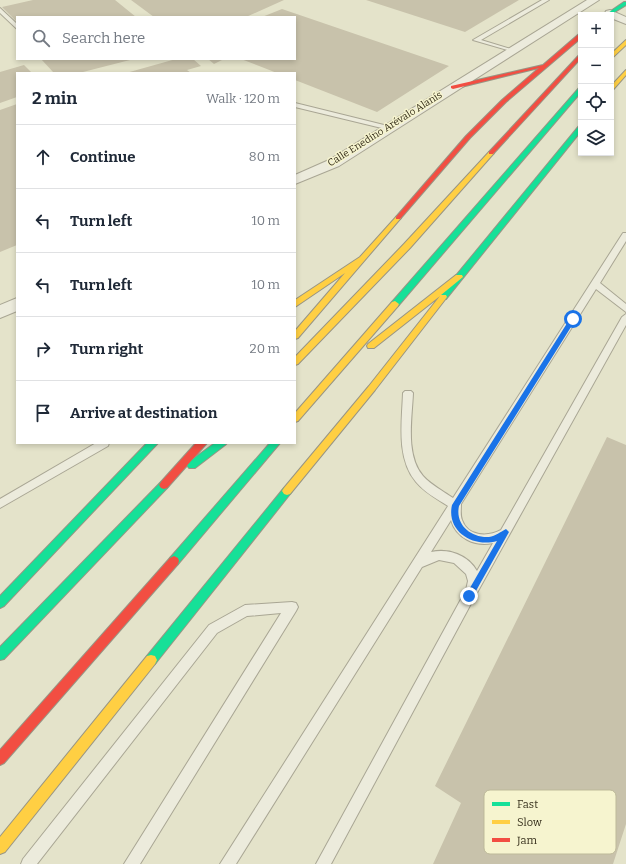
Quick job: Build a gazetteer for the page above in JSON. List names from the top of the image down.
{
  "streets": {
    "street": ["Calle Enedino Arévalo Alanís"]
  },
  "legend": ["Fast", "Slow", "Jam"],
  "page": {
    "map_buttons": ["+", "−"],
    "search": "Search here",
    "heading": ["2 min", "Walk · 120 m"],
    "list": [
      ["Continue", "80 m"],
      ["Turn left", "10 m"],
      ["Turn left", "10 m"],
      ["Turn right", "20 m"],
      "Arrive at destination"
    ]
  }
}
